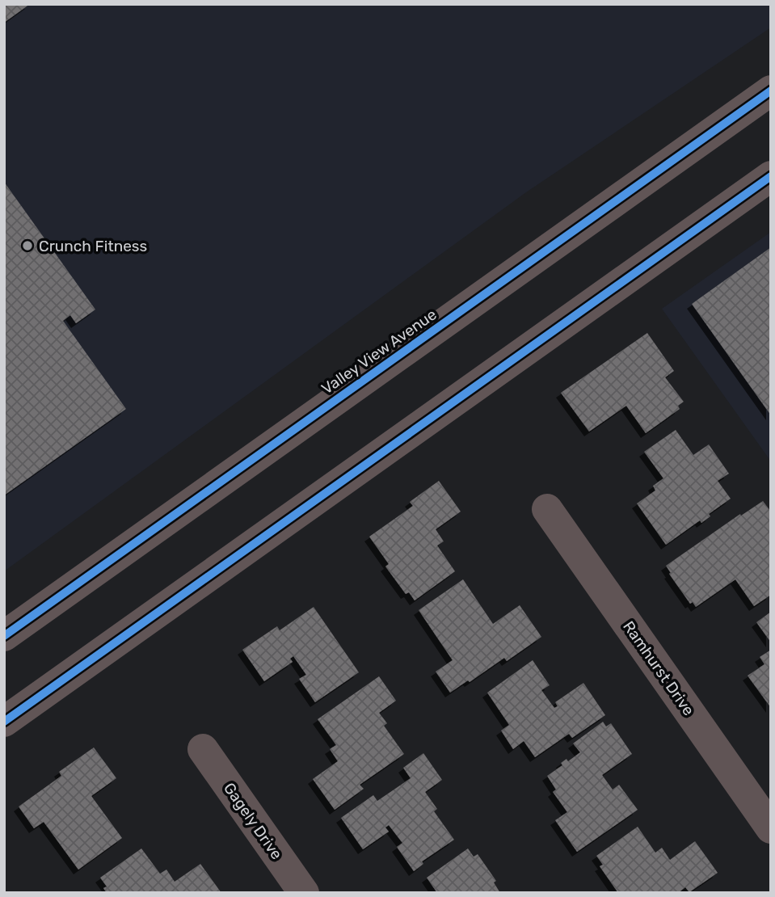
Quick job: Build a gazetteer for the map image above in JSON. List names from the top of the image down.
{
  "streets": {
    "main road": ["Valley View Avenue"],
    "street": ["Ramhurst Drive", "Gagely Drive"]
  },
  "places": ["Crunch Fitness"]
}
